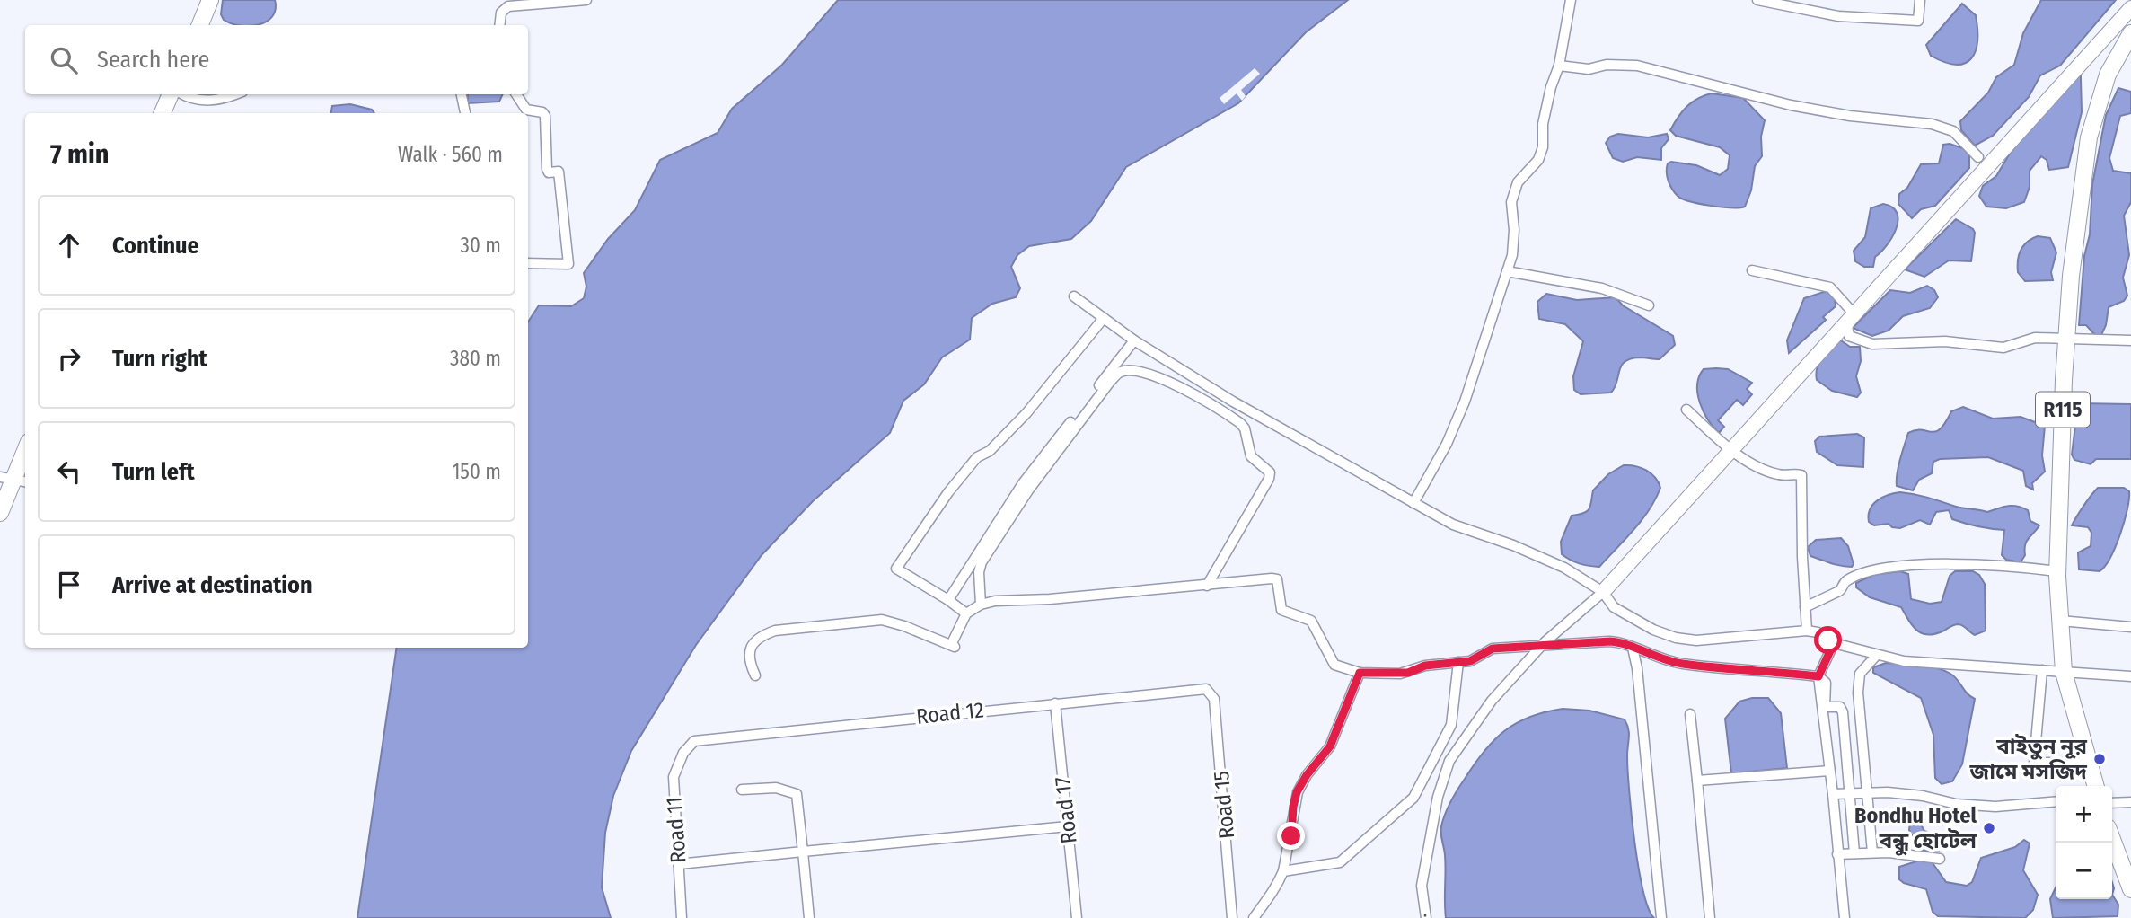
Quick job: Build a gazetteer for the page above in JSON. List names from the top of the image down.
{
  "streets": {
    "main road": ["R115"],
    "street": [
      "Road 12",
      "Road 15",
      "Road 17",
      "Road 11"
    ]
  },
  "crossings": [
    ["Road 12", "Road 15"],
    ["Road 12", "Road 17"],
    ["Road 12", "Road 11"]
  ],
  "places": ["বাইতুন নূর জামে মসজিদ", "Bondhu Hotel বন্ধু হোটেল"],
  "page": {
    "search": "Search here",
    "heading": ["7 min", "Walk · 560 m"],
    "list": [
      ["Continue", "30 m"],
      ["Turn right", "380 m"],
      ["Turn left", "150 m"],
      "Arrive at destination"
    ],
    "map_buttons": ["+", "−"]
  }
}
